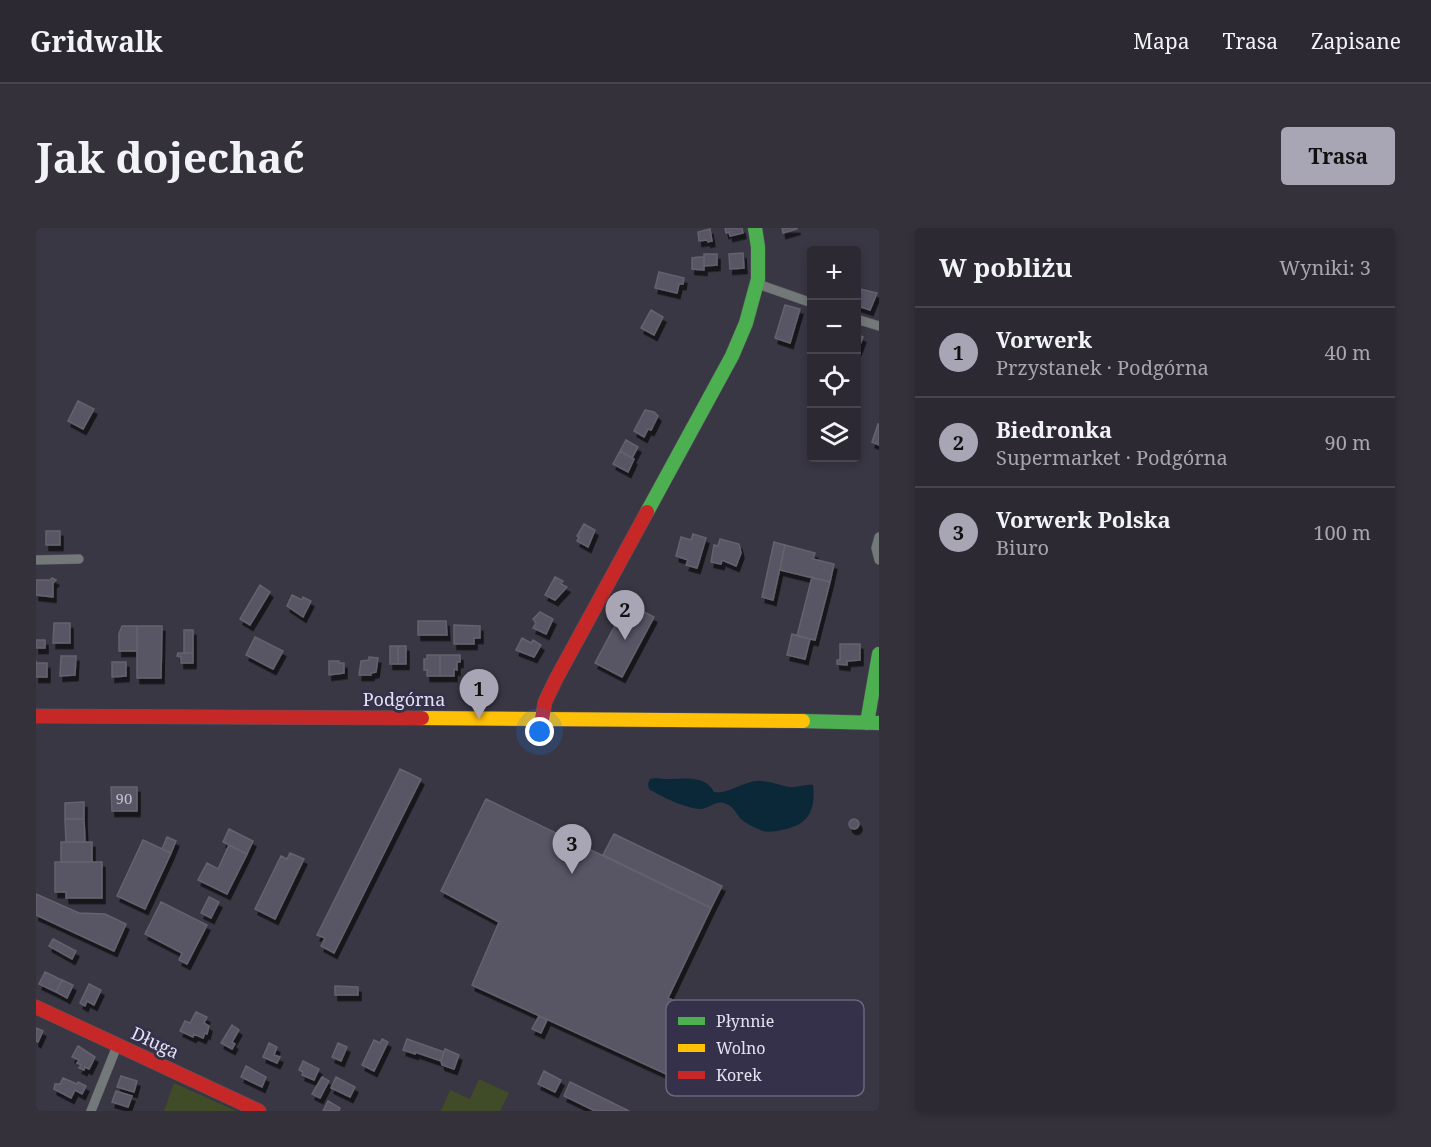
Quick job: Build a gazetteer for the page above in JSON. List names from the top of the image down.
{
  "streets": {
    "street": ["Podgórna", "Długa"]
  },
  "house_numbers": ["90"],
  "legend": ["Płynnie", "Wolno", "Korek"],
  "page": {
    "header": "Gridwalk",
    "nav": ["Mapa", "Trasa", "Zapisane"],
    "buttons": "Trasa",
    "title": "Jak dojechać",
    "heading": ["W pobliżu", "Wyniki: 3"],
    "map_buttons": ["+", "−"],
    "list": [
      {
        "mark": "1",
        "name": "Vorwerk",
        "note": "Przystanek · Podgórna",
        "value": "40 m"
      },
      {
        "mark": "2",
        "name": "Biedronka",
        "note": "Supermarket · Podgórna",
        "value": "90 m"
      },
      {
        "mark": "3",
        "name": "Vorwerk Polska",
        "note": "Biuro",
        "value": "100 m"
      }
    ],
    "pins": ["2", "1", "3"]
  }
}
